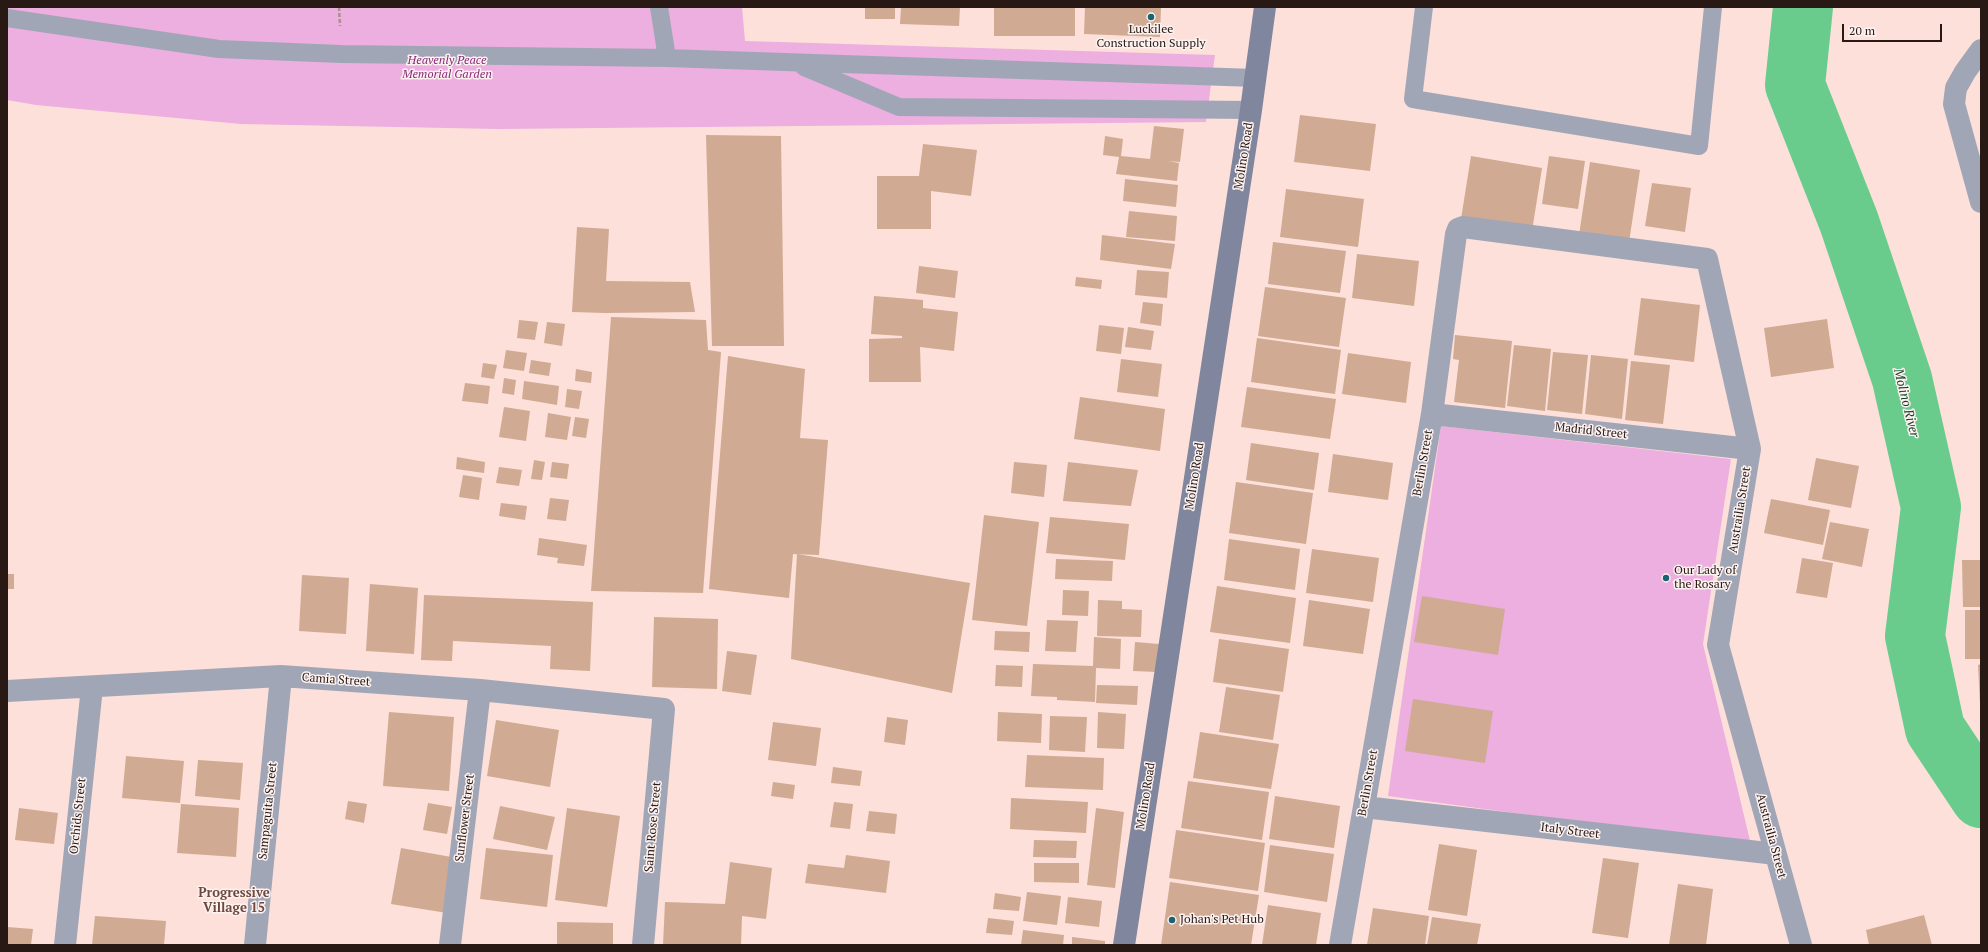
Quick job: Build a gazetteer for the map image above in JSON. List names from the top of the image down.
{
  "streets": {
    "main road": ["Molino Road"],
    "street": [
      "Madrid Street",
      "Berlin Street",
      "Austrailia Street",
      "Camia Street",
      "Sampaguita Street",
      "Orchids Street",
      "Sunflower Street",
      "Saint Rose Street",
      "Italy Street"
    ]
  },
  "crossings": [
    ["Madrid Street", "Berlin Street"],
    ["Madrid Street", "Austrailia Street"],
    ["Berlin Street", "Austrailia Street"],
    ["Berlin Street", "Italy Street"],
    ["Austrailia Street", "Italy Street"],
    ["Camia Street", "Sampaguita Street"],
    ["Camia Street", "Orchids Street"],
    ["Camia Street", "Sunflower Street"],
    ["Camia Street", "Saint Rose Street"]
  ],
  "districts": ["Progressive Village 15"],
  "water": ["Molino River"],
  "parks": ["Heavenly Peace Memorial Garden"],
  "places": ["Luckilee Construction Supply", "Our Lady of the Rosary", "Johan's Pet Hub"],
  "scale_bar": "20 m"
}
